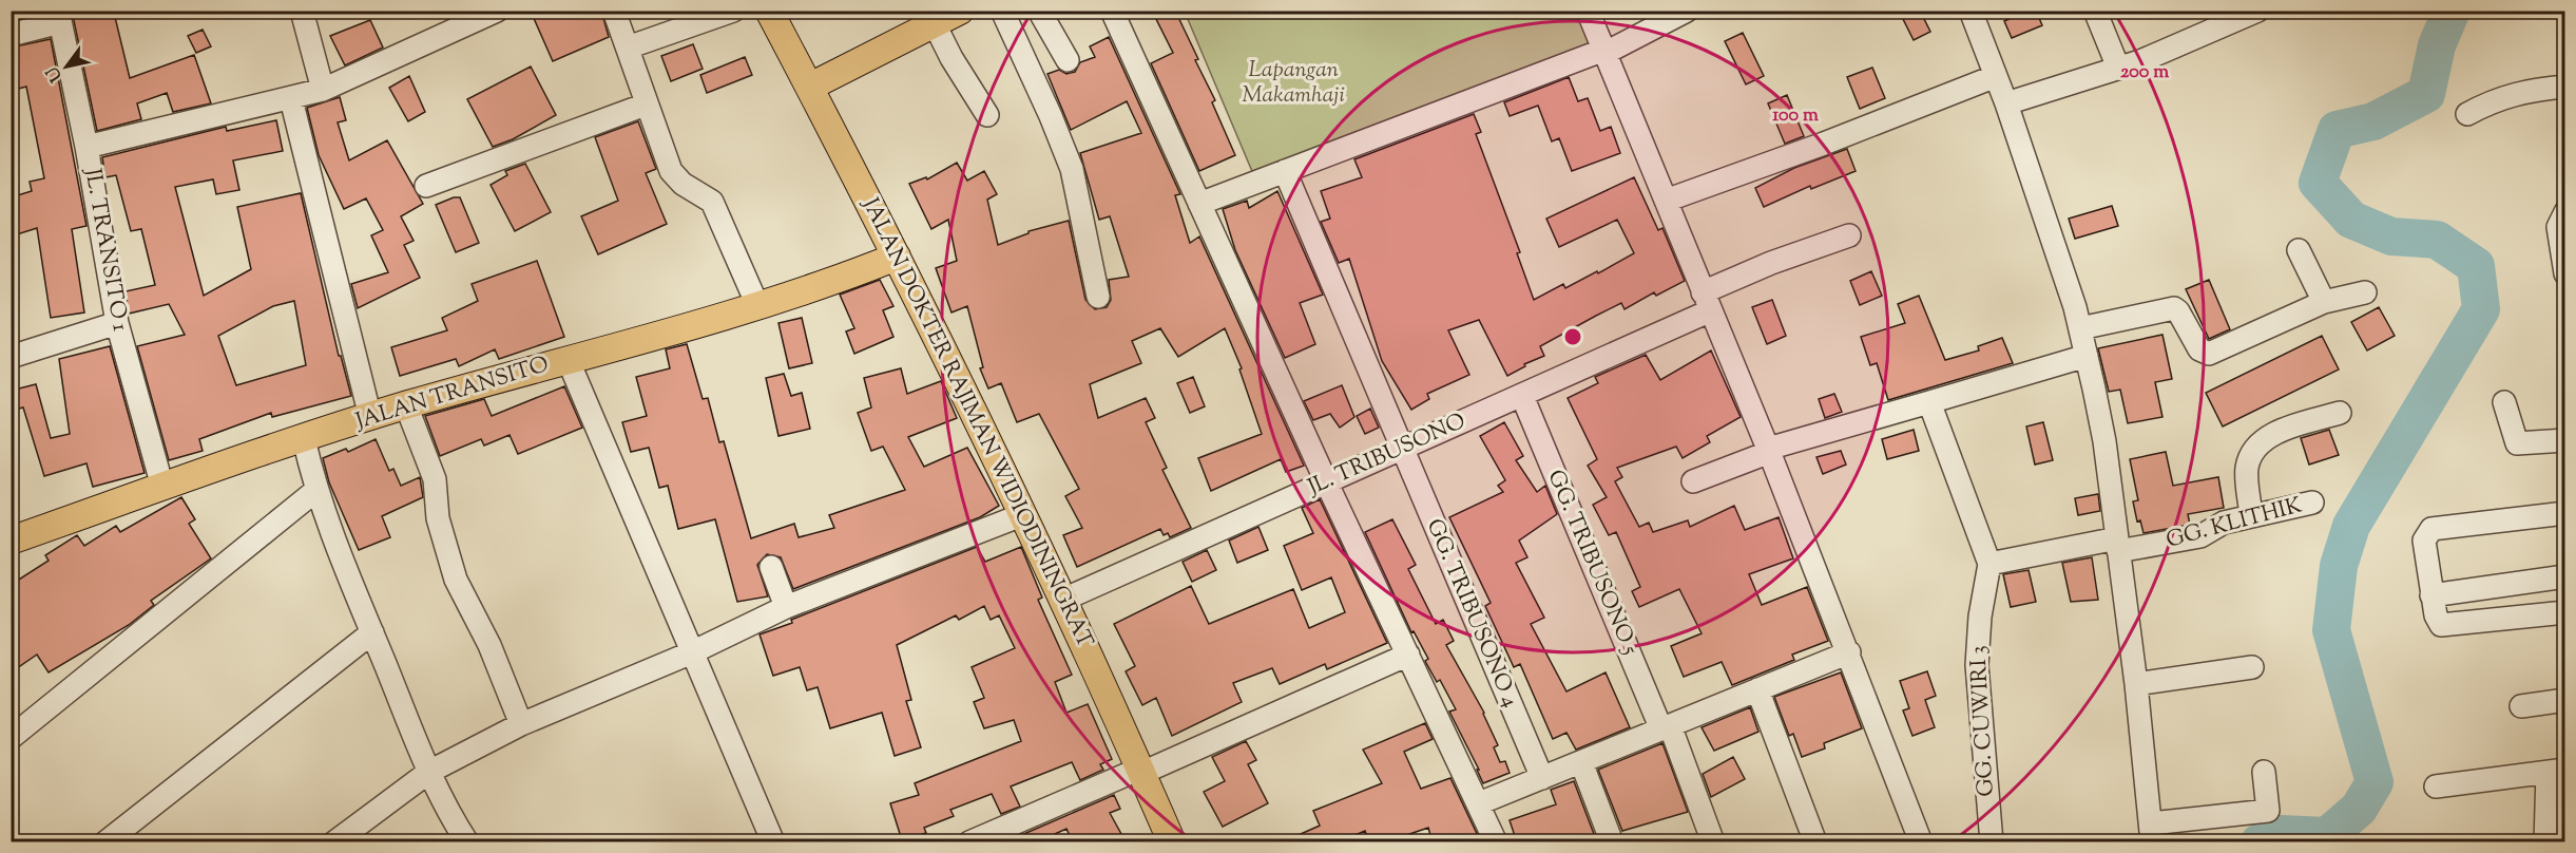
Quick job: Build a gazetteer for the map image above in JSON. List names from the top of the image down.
{
  "streets": {
    "main road": ["JALAN TRANSITO", "JALAN DOKTER RAJIMAN WIDIODININGRAT"],
    "street": [
      "JL. TRANSITO 1",
      "JL. TRIBUSONO",
      "GG. KLITHIK",
      "GG. TRIBUSONO 5",
      "GG. TRIBUSONO 4",
      "GG. CUWIRI 3"
    ]
  },
  "crossings": [
    ["JL. TRANSITO 1", "JALAN TRANSITO"],
    ["JALAN TRANSITO", "JALAN DOKTER RAJIMAN WIDIODININGRAT"],
    ["JALAN DOKTER RAJIMAN WIDIODININGRAT", "JL. TRIBUSONO"],
    ["JL. TRIBUSONO", "GG. TRIBUSONO 5"],
    ["JL. TRIBUSONO", "GG. TRIBUSONO 4"],
    ["GG. KLITHIK", "GG. CUWIRI 3"]
  ],
  "parks": ["Lapangan Makamhaji"],
  "north": "bottom left",
  "rings": ["200 m", "100 m"]
}
